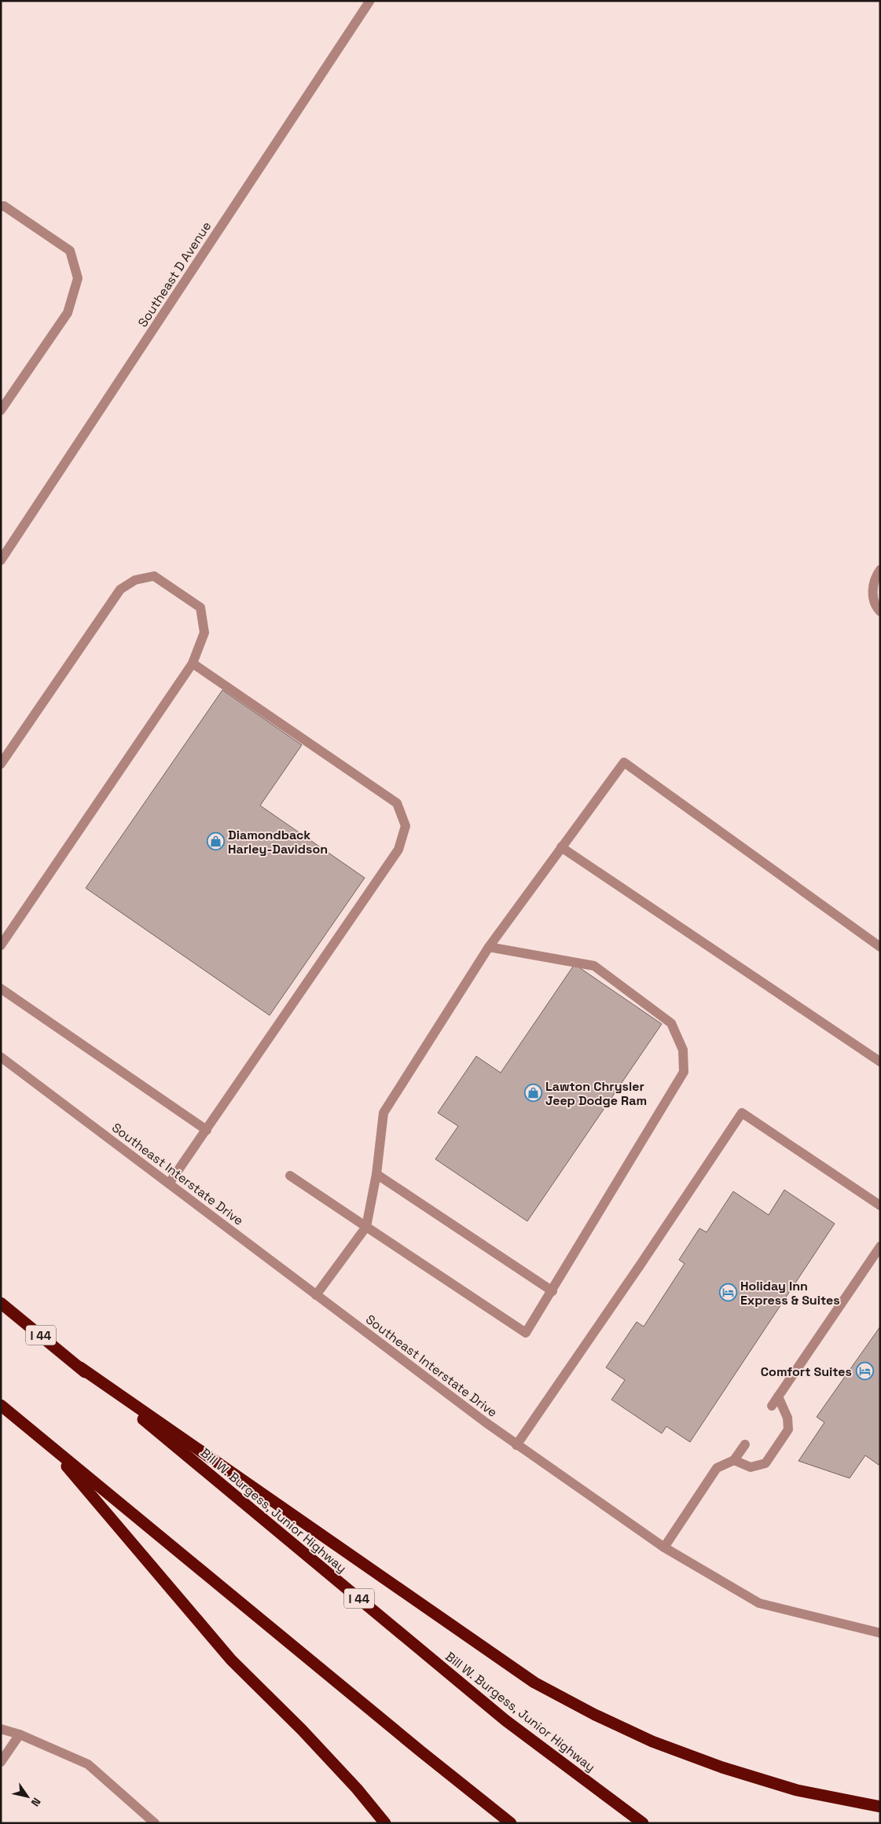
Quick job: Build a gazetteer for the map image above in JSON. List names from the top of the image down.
{
  "streets": {
    "highway": ["I 44", "Bill W. Burgess, Junior Highway"],
    "street": ["Southeast D Avenue", "Southeast Interstate Drive"]
  },
  "places": {
    "shop": ["Diamondback Harley-Davidson", "Lawton Chrysler Jeep Dodge Ram"],
    "hotel": ["Holiday Inn Express & Suites", "Comfort Suites"]
  },
  "north": "bottom right"
}
